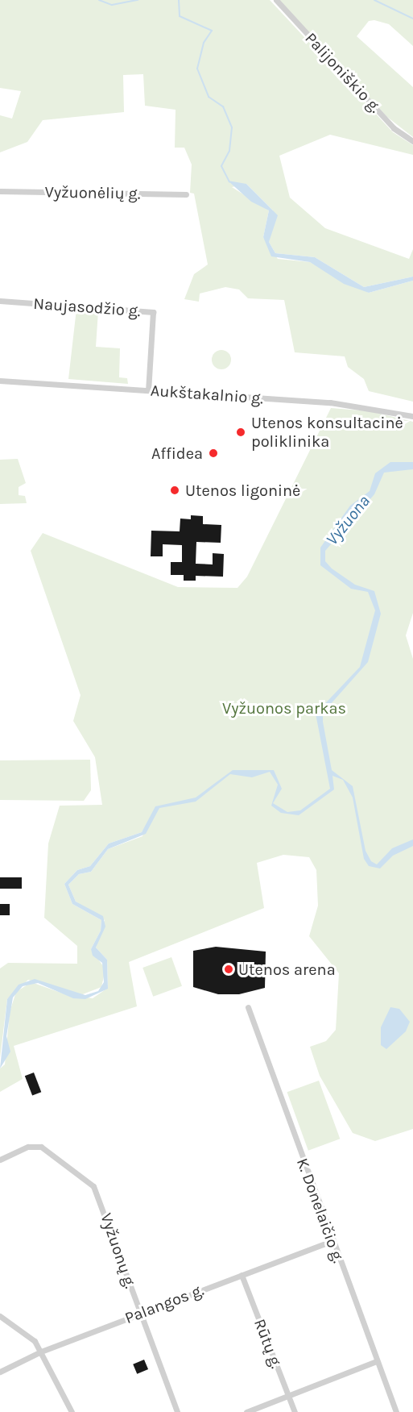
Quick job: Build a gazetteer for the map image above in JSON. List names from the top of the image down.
{
  "streets": {
    "street": [
      "Palijoniškio g.",
      "Vyžuonėlių g.",
      "Naujasodžio g.",
      "Aukštakalnio g.",
      "K. Donelaičio g.",
      "Vyžuonų g.",
      "Palangos g.",
      "Rūtų g."
    ]
  },
  "crossings": [
    ["Naujasodžio g.", "Aukštakalnio g."],
    ["K. Donelaičio g.", "Palangos g."],
    ["Vyžuonų g.", "Palangos g."],
    ["Palangos g.", "Rūtų g."]
  ],
  "water": ["Vyžuona"],
  "parks": ["Vyžuonos parkas"],
  "places": [
    "Utenos konsultacinė poliklinika",
    "Affidea",
    "Utenos ligoninė",
    "Utenos arena"
  ]
}
